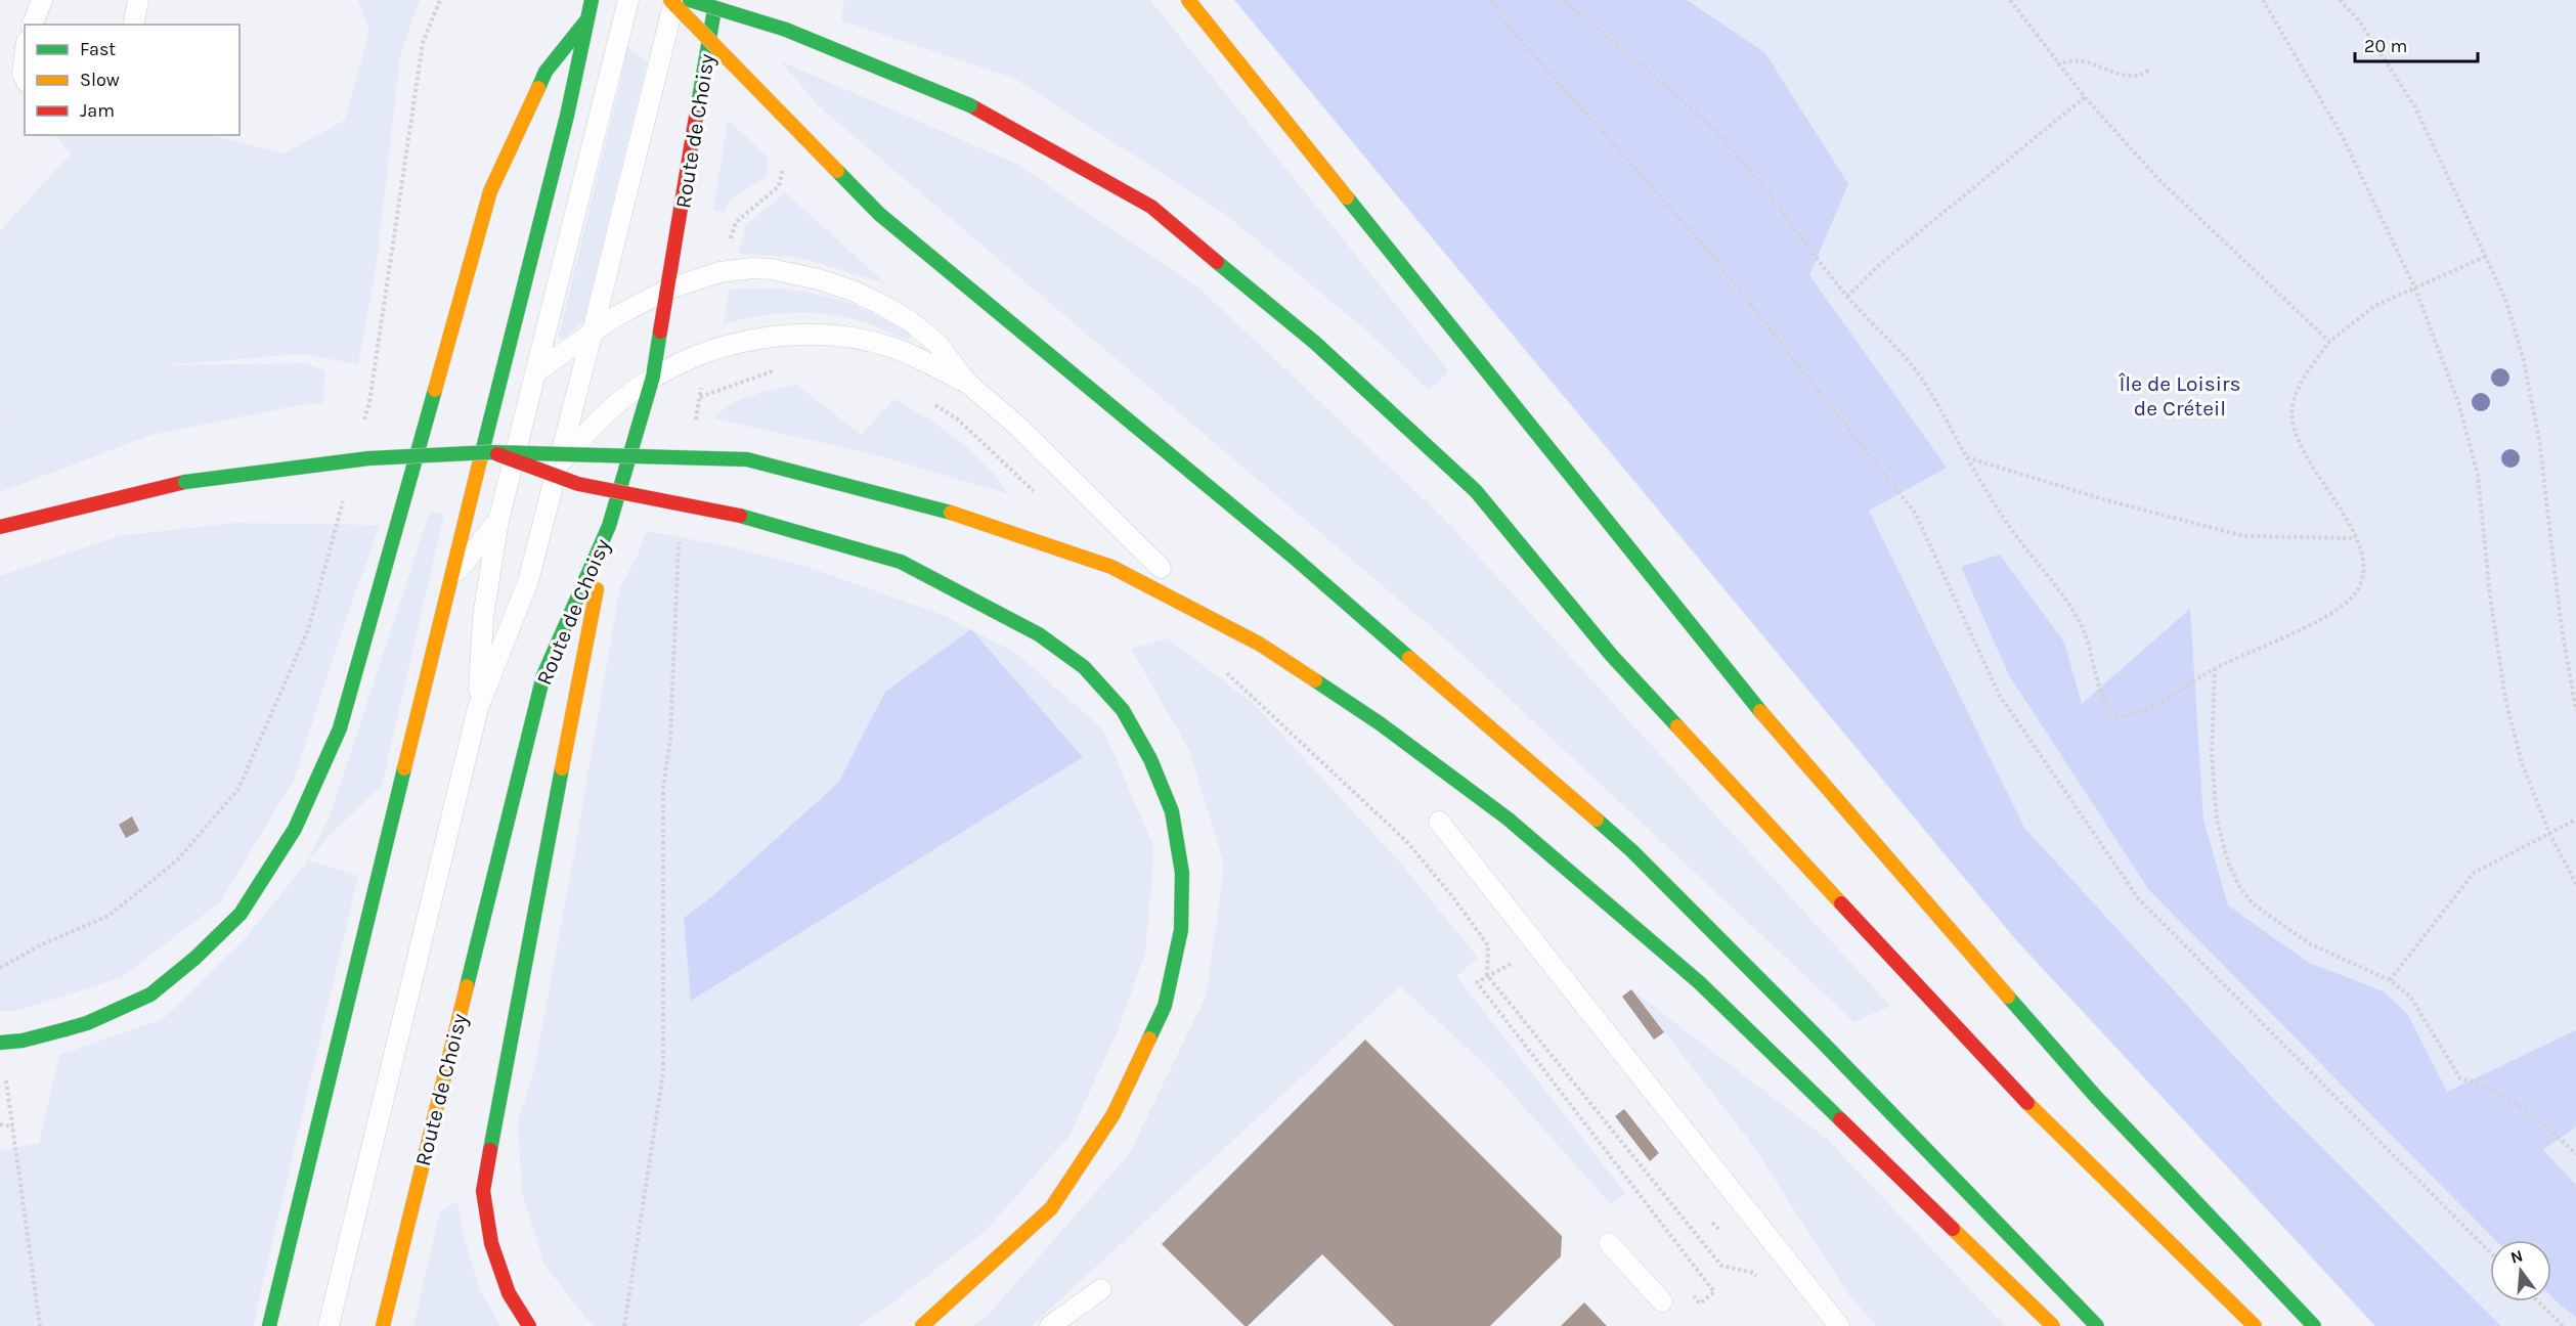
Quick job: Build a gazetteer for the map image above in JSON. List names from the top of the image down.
{
  "streets": {
    "main road": ["Route de Choisy"]
  },
  "parks": ["Île de Loisirs de Créteil"],
  "legend": ["Fast", "Slow", "Jam"],
  "scale_bar": "20 m",
  "north": "top"
}
